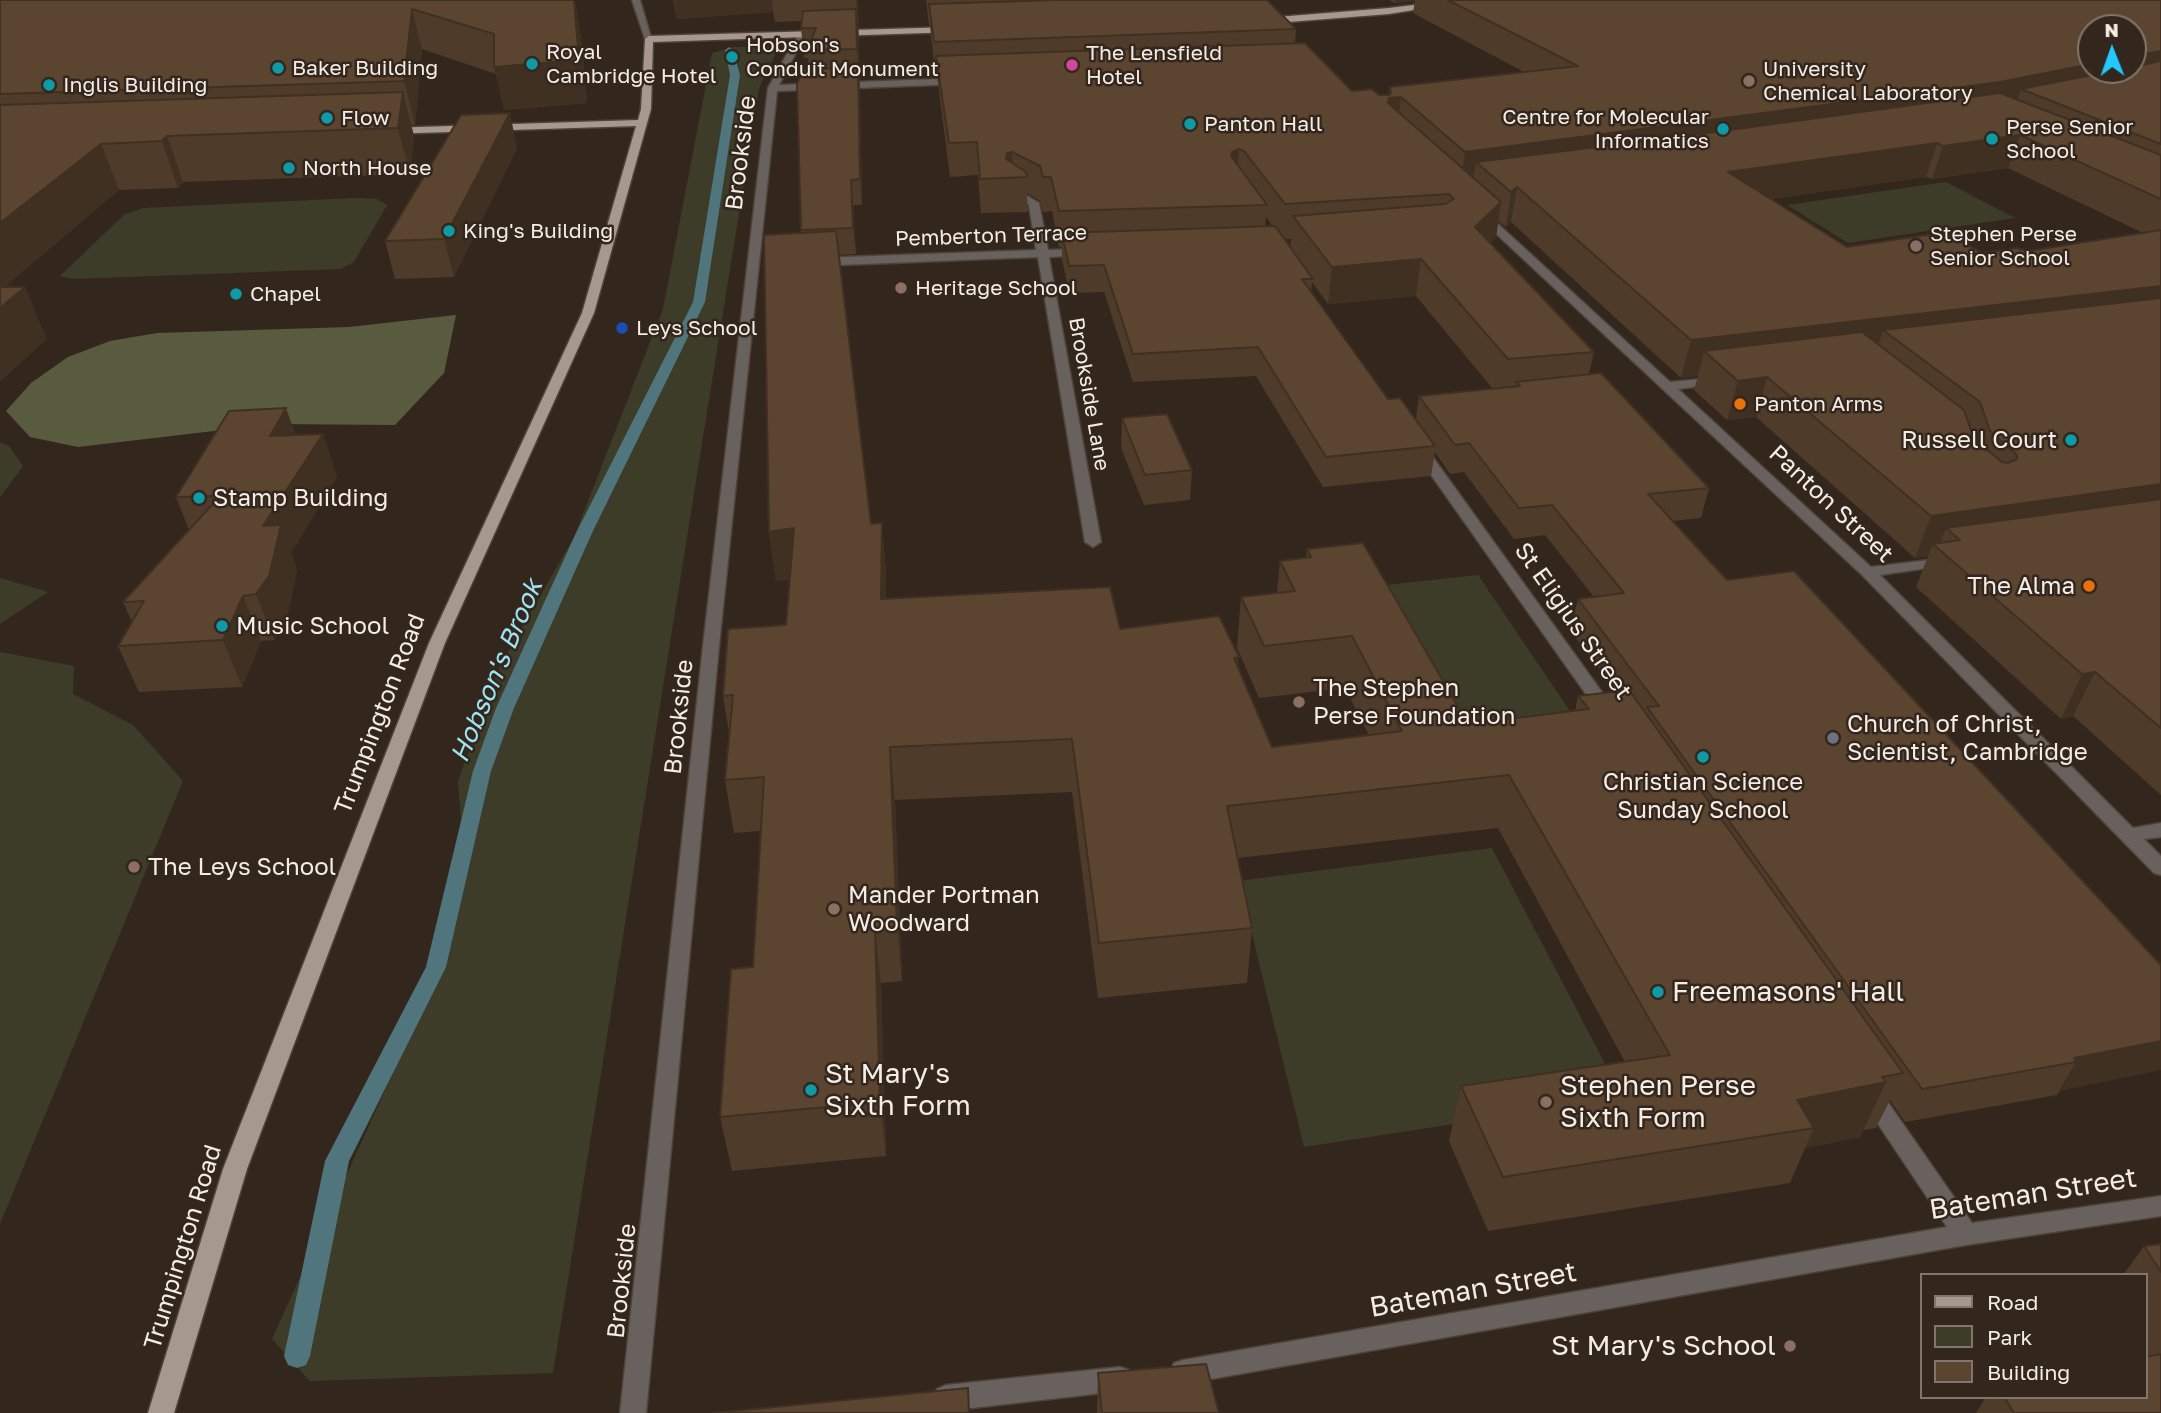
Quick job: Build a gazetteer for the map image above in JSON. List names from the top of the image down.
{
  "streets": {
    "main road": ["Trumpington Road"],
    "street": [
      "Brookside",
      "Pemberton Terrace",
      "Brookside Lane",
      "Panton Street",
      "St Eligius Street",
      "Bateman Street"
    ]
  },
  "crossings": [
    ["Pemberton Terrace", "Brookside Lane"]
  ],
  "water": ["Hobson's Brook"],
  "places": [
    "Hobson's Conduit Monument",
    "Royal Cambridge Hotel",
    "The Lensfield Hotel",
    "Baker Building",
    "University Chemical Laboratory",
    "Inglis Building",
    "Flow",
    "Panton Hall",
    "Centre for Molecular Informatics",
    "Perse Senior School",
    "North House",
    "King's Building",
    "Stephen Perse Senior School",
    "Heritage School",
    "Chapel",
    "Leys School",
    "Panton Arms",
    "Russell Court",
    "Stamp Building",
    "The Alma",
    "Music School",
    "The Stephen Perse Foundation",
    "Church of Christ, Scientist, Cambridge",
    "Christian Science Sunday School",
    "The Leys School",
    "Mander Portman Woodward",
    "Freemasons' Hall",
    "St Mary's Sixth Form",
    "Stephen Perse Sixth Form",
    "St Mary's School"
  ],
  "legend": ["Road", "Park", "Building"],
  "north": "top"
}
